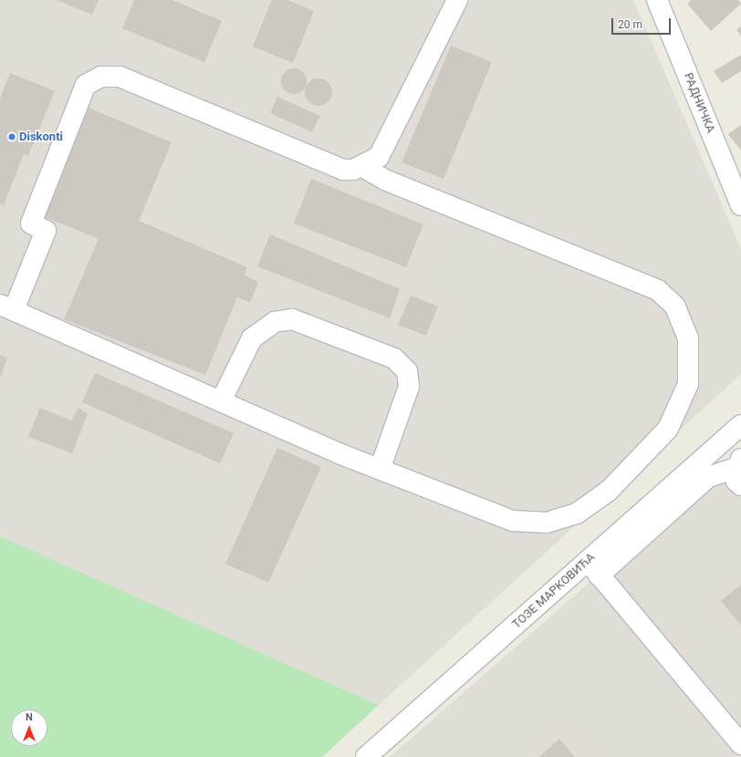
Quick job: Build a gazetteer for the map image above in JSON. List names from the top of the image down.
{
  "streets": {
    "street": ["РАДНИЧКА", "ТОЗЕ МАРКОВИЋА"]
  },
  "places": ["Diskonti"],
  "scale_bar": "20 m",
  "north": "top"
}
